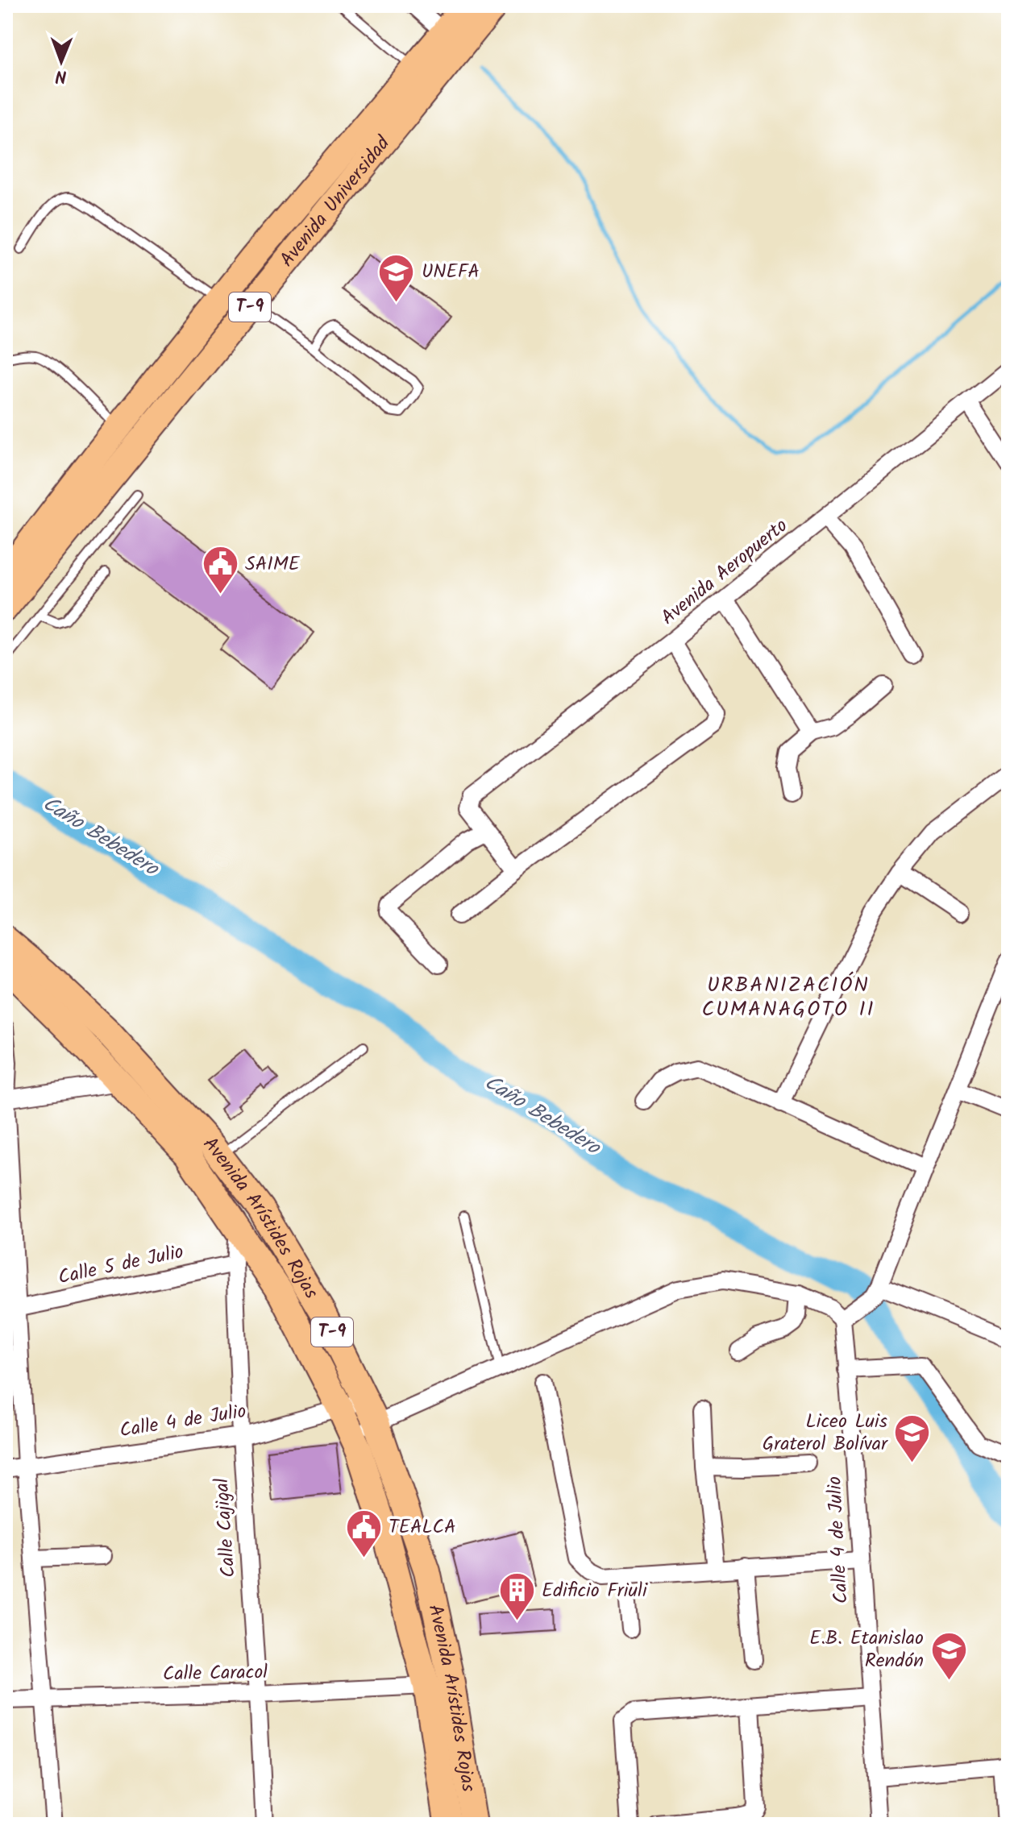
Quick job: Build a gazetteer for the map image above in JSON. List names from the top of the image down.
{
  "streets": {
    "main road": ["Avenida Universidad", "T-9", "Avenida Arístides Rojas"],
    "street": [
      "Avenida Aeropuerto",
      "Calle 5 de Julio",
      "Calle 4 de Julio",
      "Calle Cajigal",
      "Calle Caracol"
    ]
  },
  "crossings": [
    ["T-9", "Avenida Arístides Rojas"],
    ["Avenida Arístides Rojas", "Calle 4 de Julio"],
    ["Avenida Arístides Rojas", "Calle Cajigal"],
    ["Avenida Arístides Rojas", "Calle Caracol"],
    ["Calle 5 de Julio", "Calle Cajigal"],
    ["Calle 4 de Julio", "Calle Cajigal"],
    ["Calle Cajigal", "Calle Caracol"]
  ],
  "districts": ["URBANIZACIÓN CUMANAGOTO II"],
  "water": ["Caño Bebedero"],
  "places": {
    "school or university": ["UNEFA", "Liceo Luis Graterol Bolívar", "E.B. Etanislao Rendón"],
    "public building": ["SAIME", "TEALCA"],
    "building": ["Edificio Friuli"]
  },
  "north": "bottom"
}
